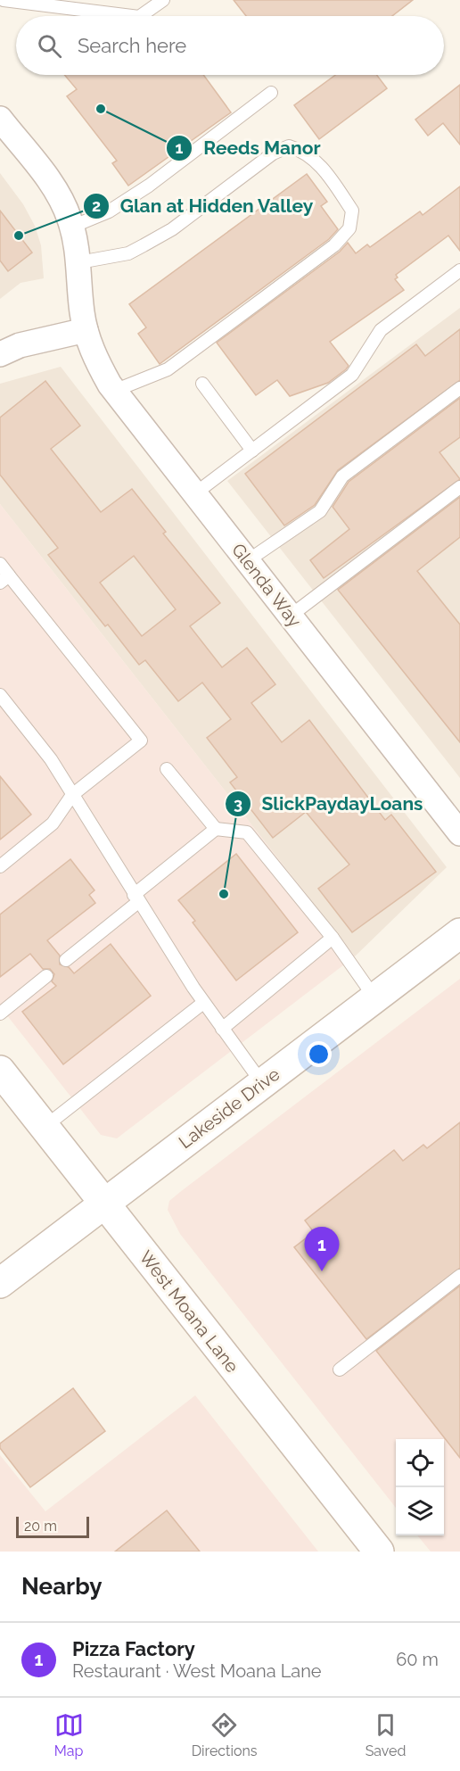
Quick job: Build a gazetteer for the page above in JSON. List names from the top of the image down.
{
  "streets": {
    "main road": ["Lakeside Drive", "West Moana Lane"],
    "street": ["Glenda Way"]
  },
  "crossings": [
    ["Lakeside Drive", "West Moana Lane"]
  ],
  "places": ["Reeds Manor", "Glan at Hidden Valley", "SlickPaydayLoans"],
  "scale_bar": "20 m",
  "page": {
    "search": "Search here",
    "pins": "1",
    "scale": "20 m",
    "heading": "Nearby",
    "list": [
      {
        "mark": "1",
        "name": "Pizza Factory",
        "note": "Restaurant · West Moana Lane",
        "value": "60 m"
      }
    ],
    "nav": ["Map", "Directions", "Saved"]
  }
}
